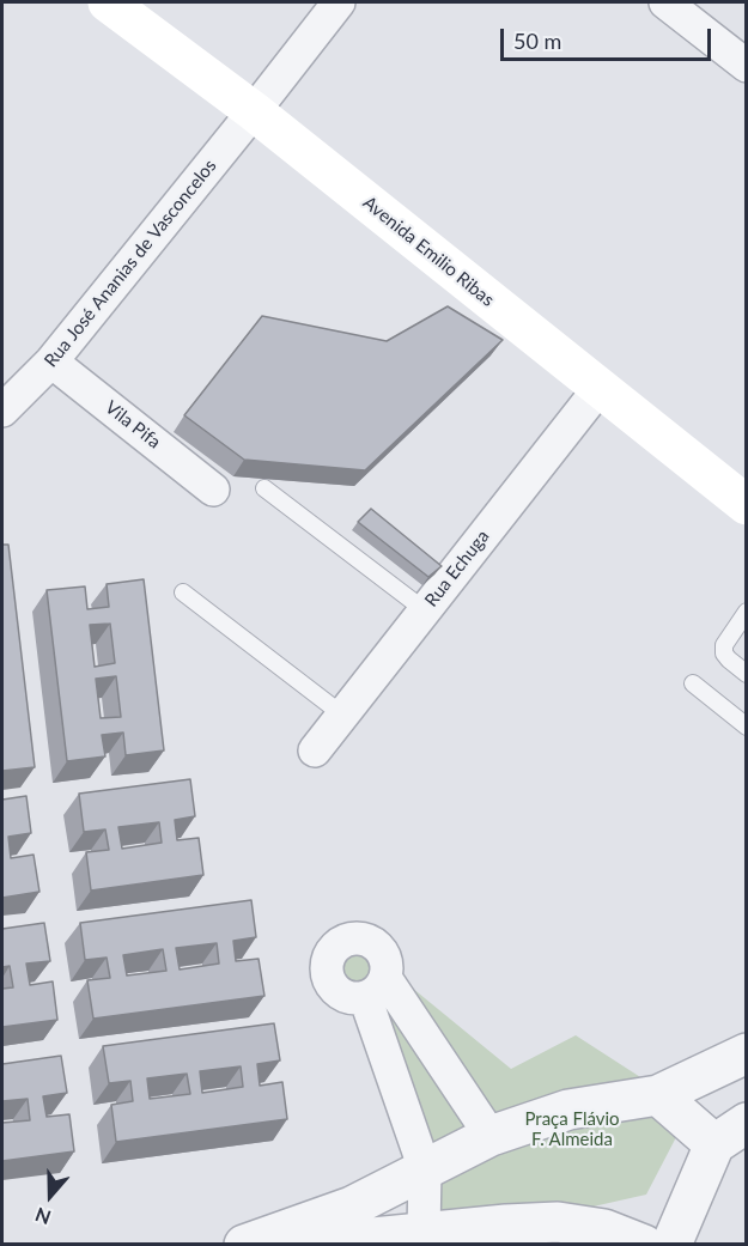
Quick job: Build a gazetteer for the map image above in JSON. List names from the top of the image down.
{
  "streets": {
    "main road": ["Avenida Emilio Ribas"],
    "street": ["Rua José Ananias de Vasconcelos", "Vila Pifa", "Rua Echuga"]
  },
  "crossings": [
    ["Avenida Emilio Ribas", "Rua José Ananias de Vasconcelos"],
    ["Avenida Emilio Ribas", "Rua Echuga"],
    ["Rua José Ananias de Vasconcelos", "Vila Pifa"]
  ],
  "parks": ["Praça Flávio F. Almeida"],
  "scale_bar": "50 m",
  "north": "bottom"
}
